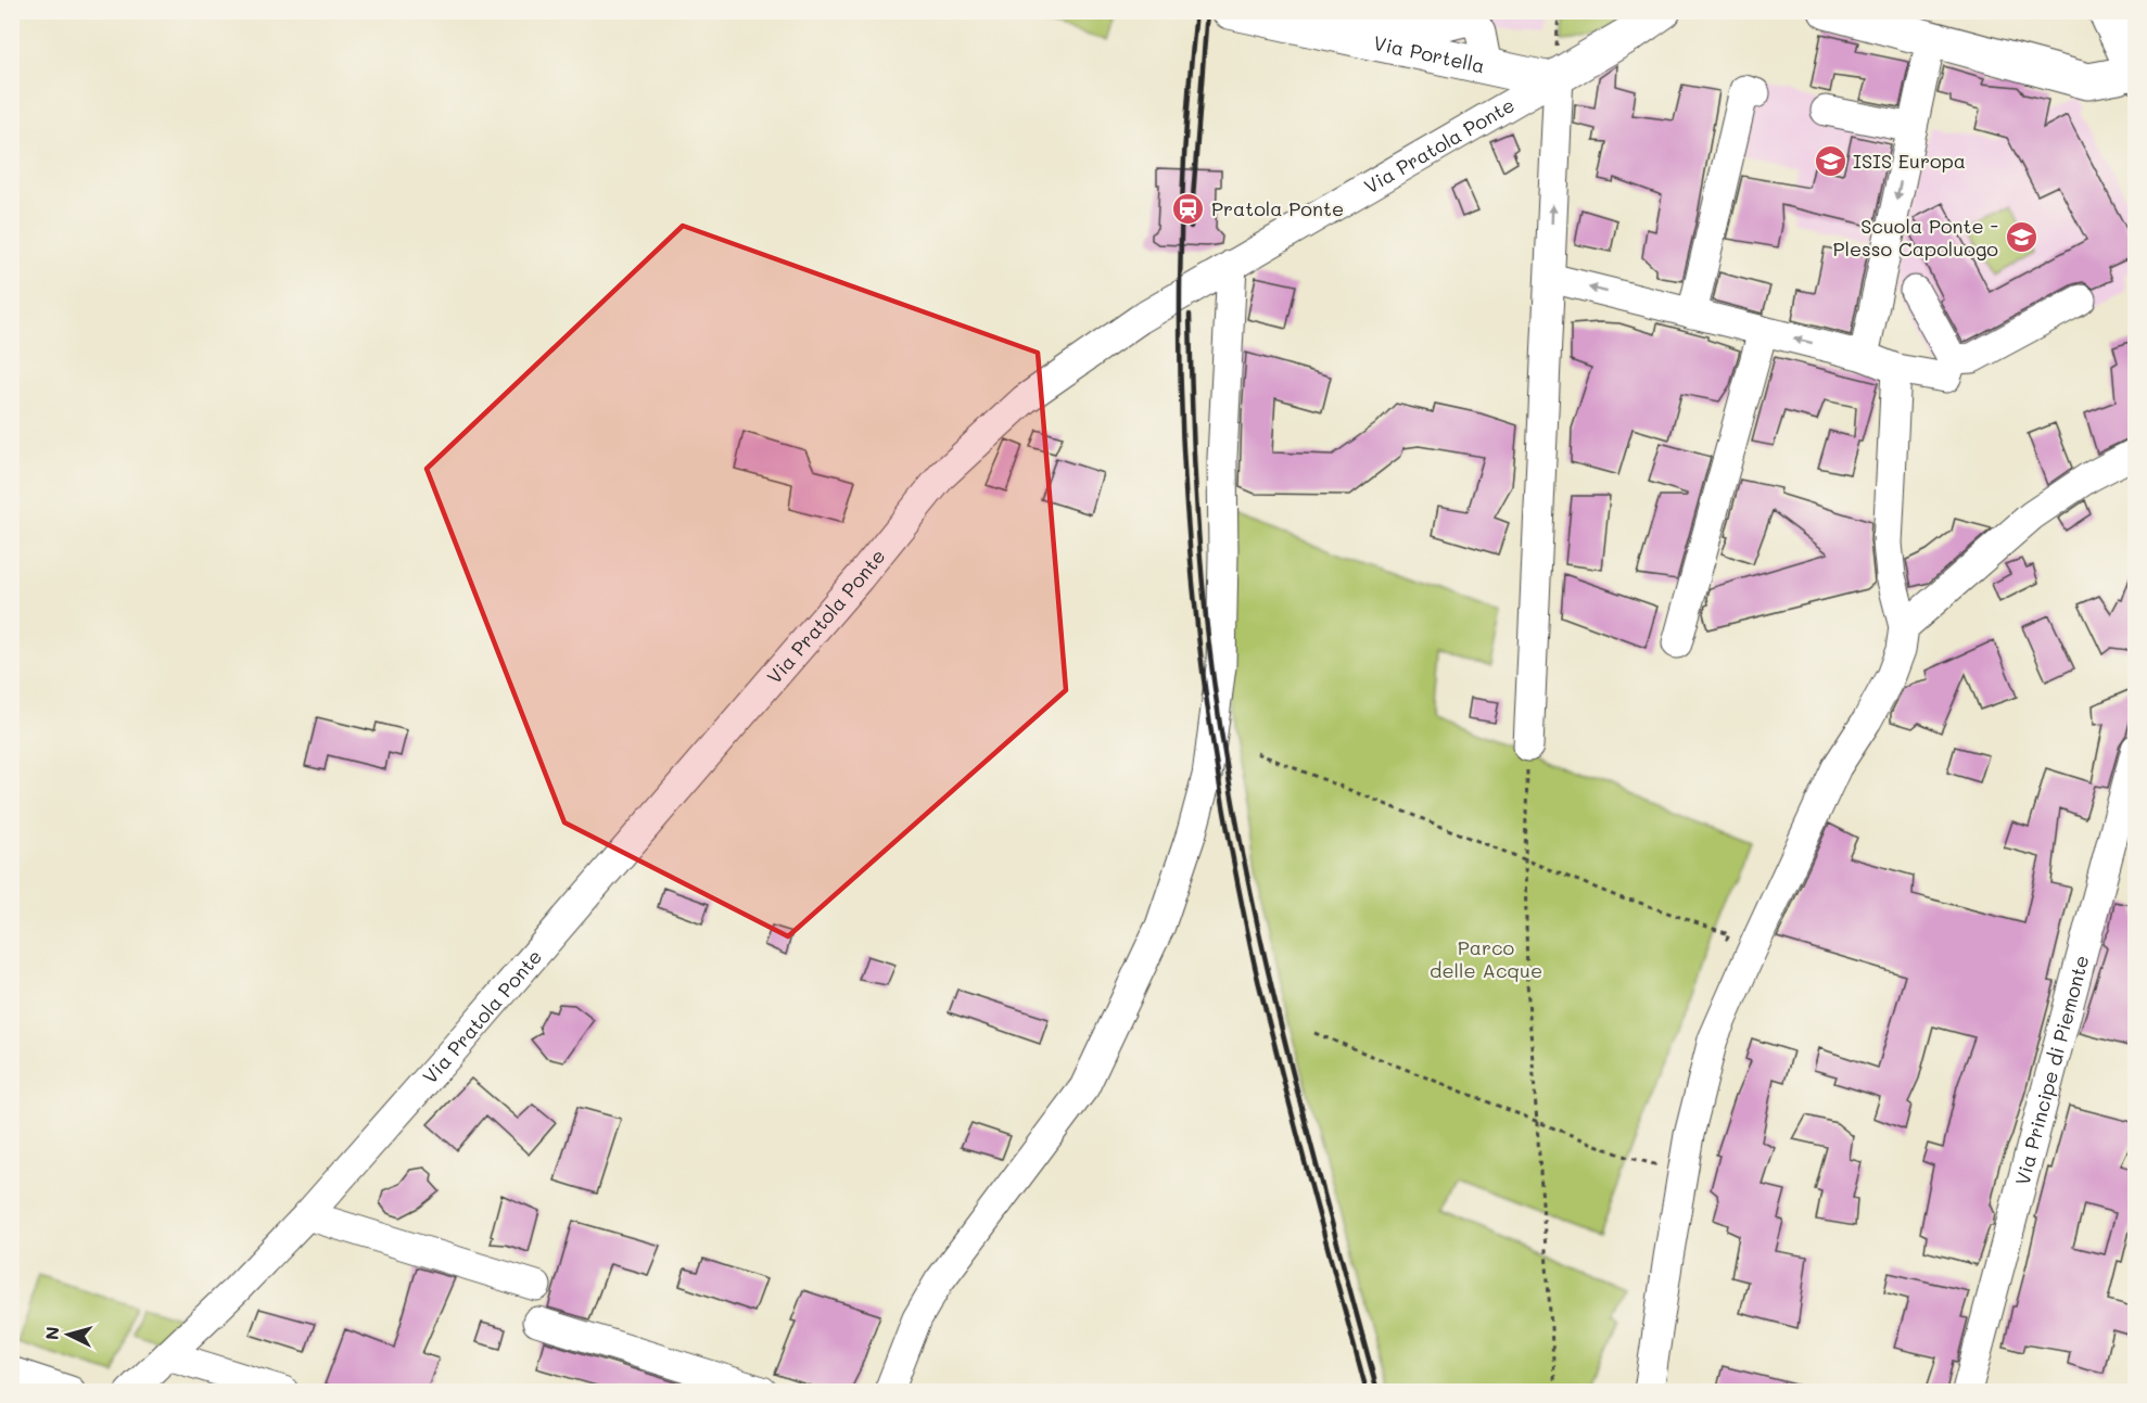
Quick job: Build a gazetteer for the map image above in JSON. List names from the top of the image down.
{
  "streets": {
    "main road": ["Via Portella", "Via Pratola Ponte"],
    "street": ["Via Principe di Piemonte"]
  },
  "crossings": [
    ["Via Portella", "Via Pratola Ponte"]
  ],
  "parks": ["Parco delle Acque"],
  "places": {
    "school or university": ["ISIS Europa", "Scuola Ponte - Plesso Capoluogo"],
    "station": ["Pratola Ponte"]
  },
  "north": "left"
}
